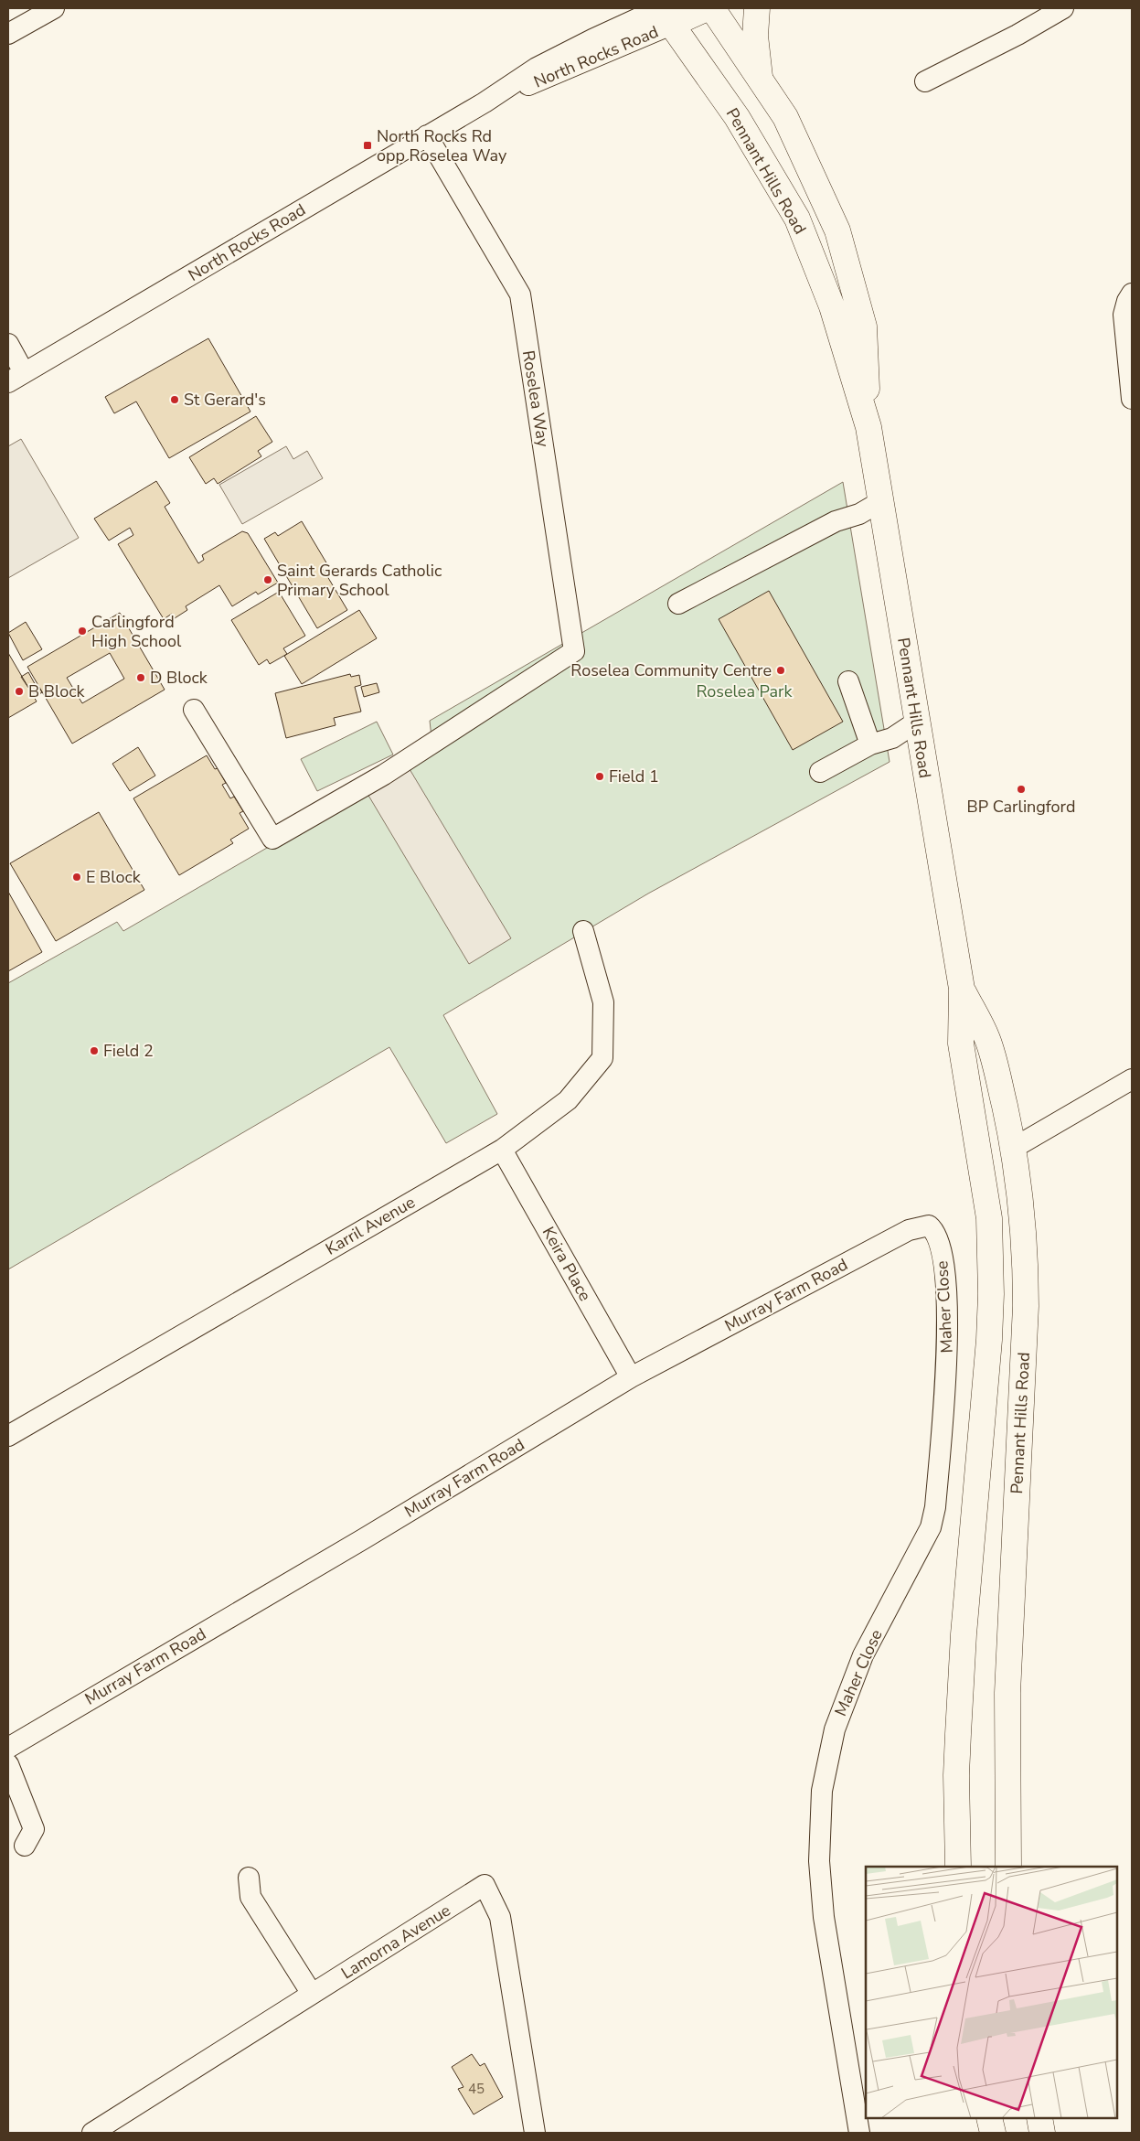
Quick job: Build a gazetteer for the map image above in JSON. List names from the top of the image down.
{
  "streets": {
    "main road": ["North Rocks Road", "Pennant Hills Road"],
    "street": [
      "Roselea Way",
      "Karril Avenue",
      "Keira Place",
      "Murray Farm Road",
      "Maher Close",
      "Lamorna Avenue"
    ]
  },
  "crossings": [
    ["North Rocks Road", "Pennant Hills Road"],
    ["North Rocks Road", "Roselea Way"],
    ["Karril Avenue", "Keira Place"],
    ["Keira Place", "Murray Farm Road"],
    ["Murray Farm Road", "Maher Close"]
  ],
  "parks": ["Roselea Park"],
  "places": {
    "transit": ["North Rocks Rd opp Roselea Way"],
    "other": [
      "St Gerard's",
      "Saint Gerards Catholic Primary School",
      "Carlingford High School",
      "Roselea Community Centre",
      "D Block",
      "B Block",
      "Field 1",
      "BP Carlingford",
      "E Block",
      "Field 2"
    ]
  },
  "house_numbers": ["45"]
}
